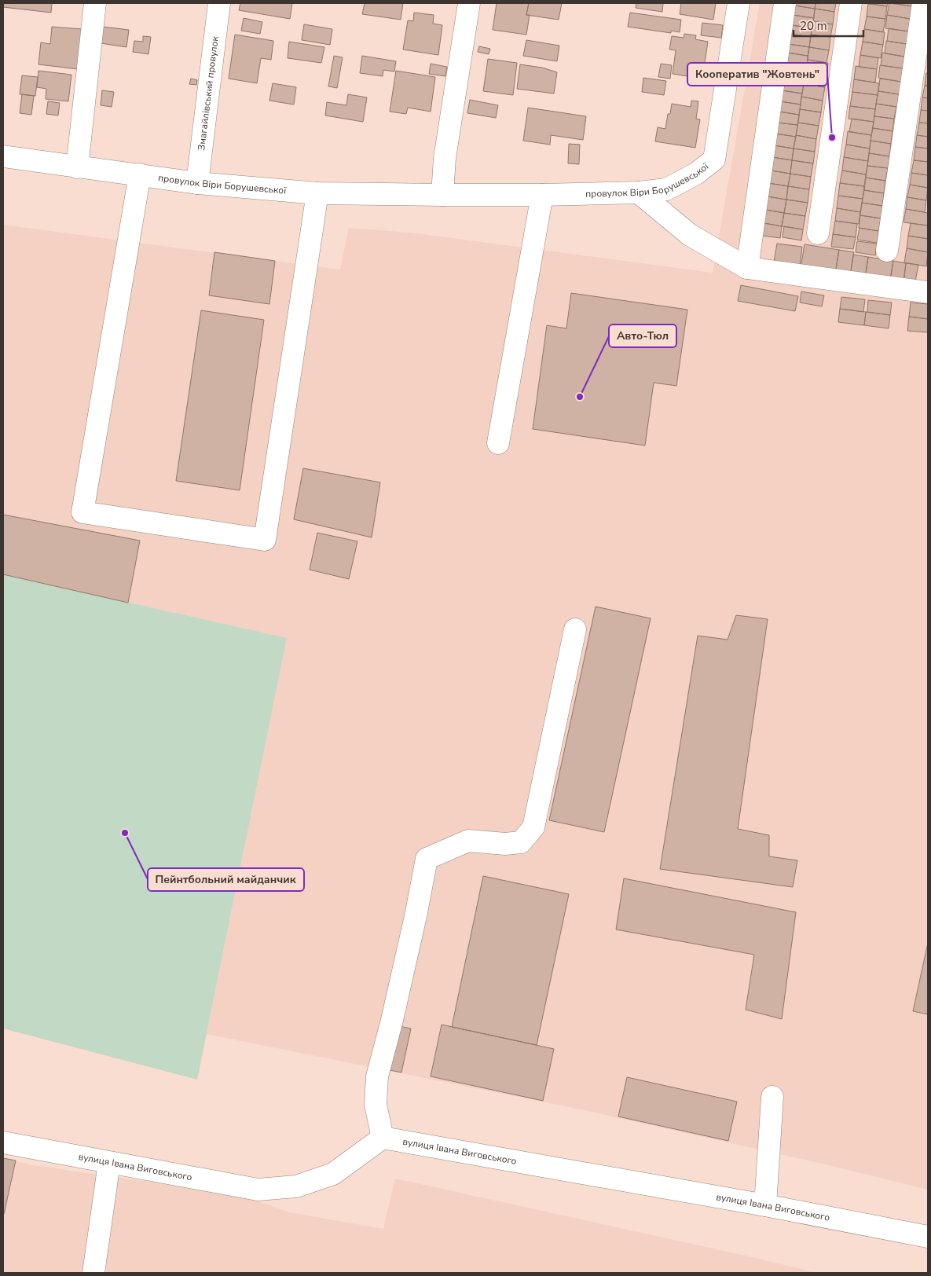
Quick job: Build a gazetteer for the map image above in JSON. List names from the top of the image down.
{
  "streets": {
    "street": ["Змагайлівський провулок", "провулок Віри Борушевської", "вулиця Івана Виговського"]
  },
  "crossings": [
    ["Змагайлівський провулок", "провулок Віри Борушевської"]
  ],
  "places": ["Кооператив \"Жовтень\"", "Авто-Тюл", "Пейнтбольний майданчик"],
  "scale_bar": "20 m"
}
